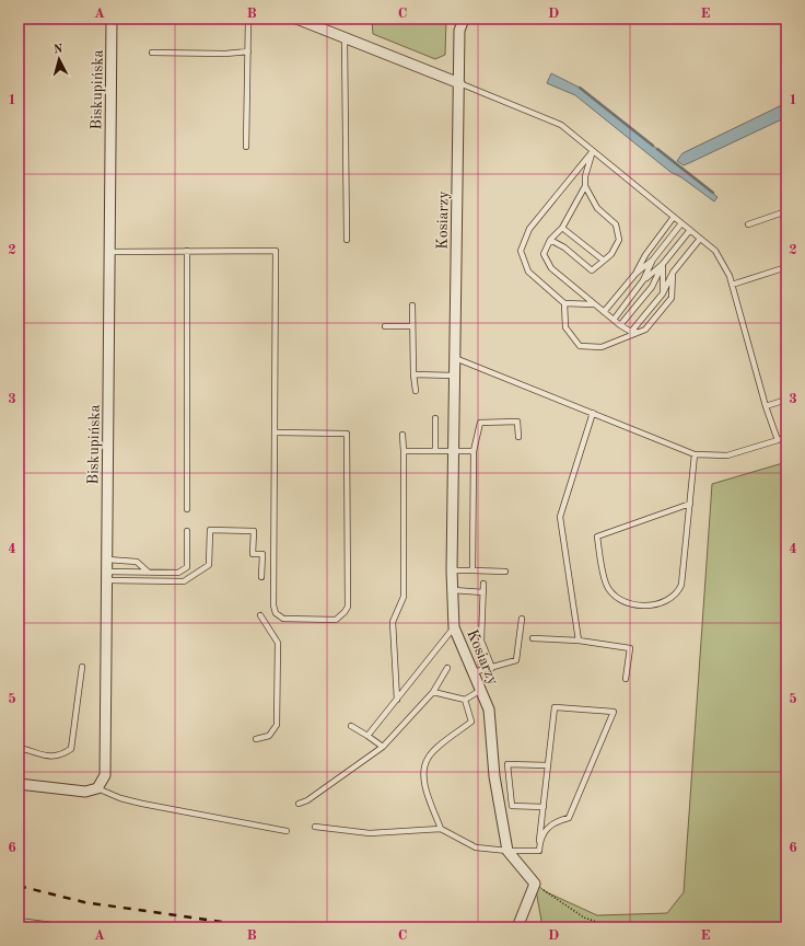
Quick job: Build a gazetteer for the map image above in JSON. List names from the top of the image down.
{
  "streets": {
    "street": ["Biskupińska", "Kosiarzy"]
  },
  "north": "top",
  "grid": {
    "columns": [
      "A",
      "B",
      "C",
      "D",
      "E"
    ],
    "rows": [
      "1",
      "2",
      "3",
      "4",
      "5",
      "6"
    ]
  }
}
